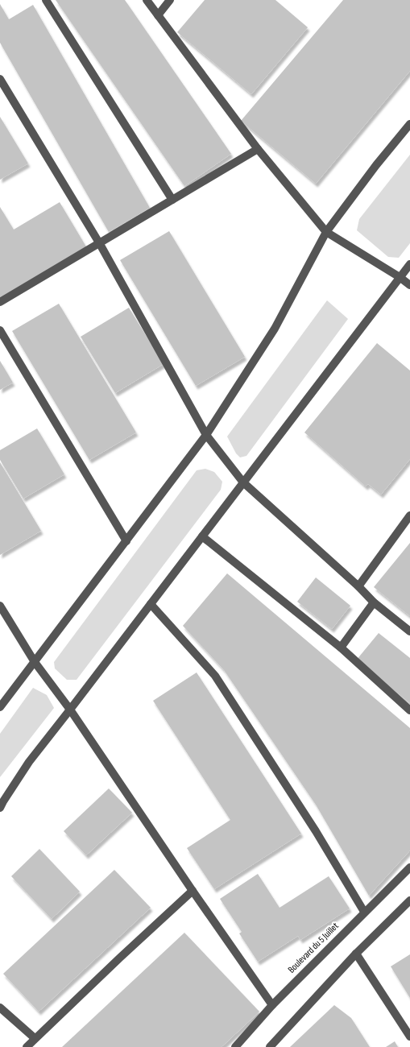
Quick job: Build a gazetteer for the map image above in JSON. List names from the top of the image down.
{
  "streets": {
    "street": ["Boulevard du 5 Juillet"]
  }
}
